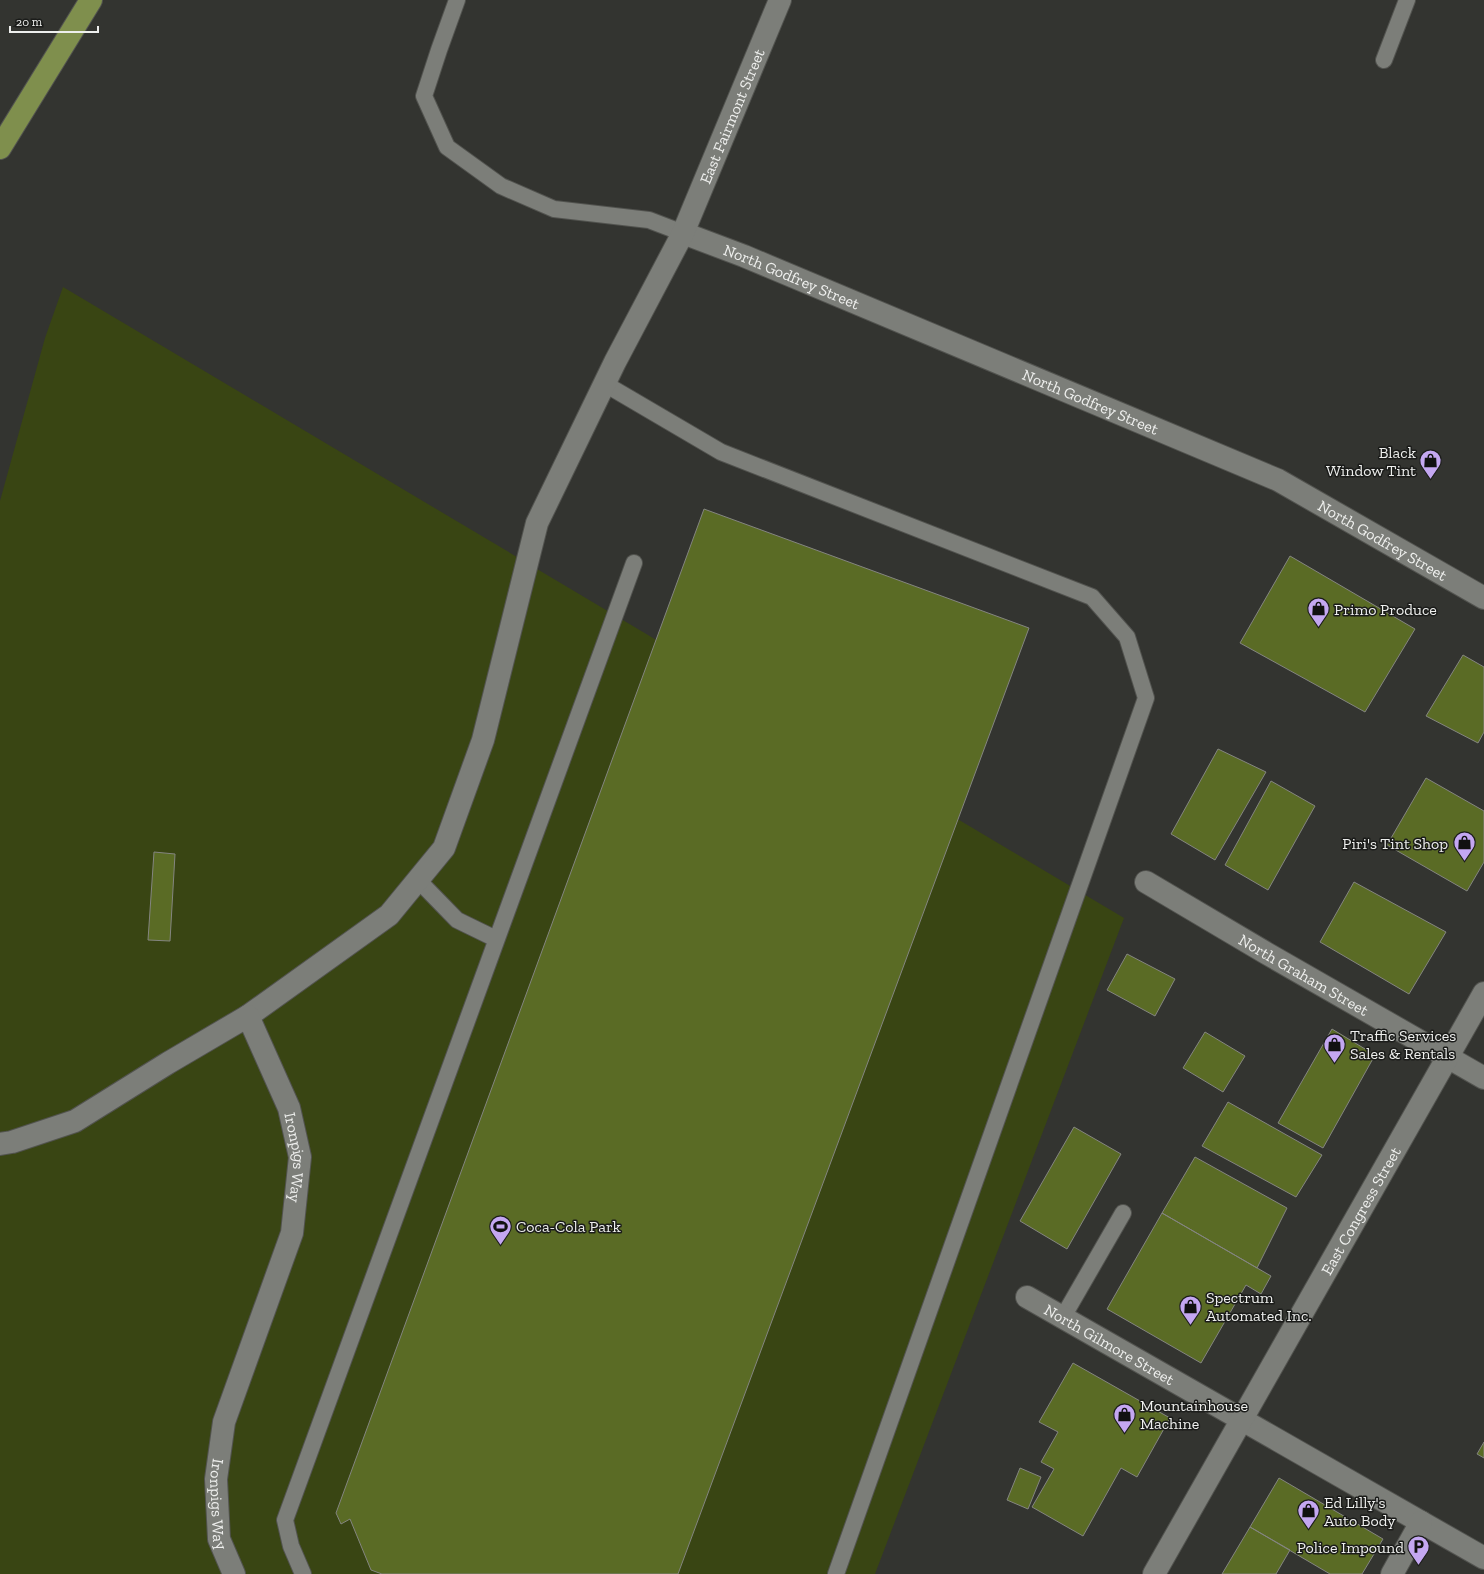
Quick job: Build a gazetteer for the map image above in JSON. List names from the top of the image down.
{
  "streets": {
    "street": [
      "East Fairmont Street",
      "North Godfrey Street",
      "North Graham Street",
      "Ironpigs Way",
      "East Congress Street",
      "North Gilmore Street"
    ]
  },
  "crossings": [
    ["East Fairmont Street", "North Godfrey Street"],
    ["East Fairmont Street", "Ironpigs Way"],
    ["North Graham Street", "East Congress Street"],
    ["East Congress Street", "North Gilmore Street"]
  ],
  "places": {
    "shop": [
      "Black Window Tint",
      "Primo Produce",
      "Piri's Tint Shop",
      "Traffic Services Sales & Rentals",
      "Spectrum Automated Inc.",
      "Mountainhouse Machine",
      "Ed Lilly's Auto Body"
    ],
    "sports": ["Coca-Cola Park"],
    "parking": ["Police Impound"]
  },
  "scale_bar": "20 m"
}
